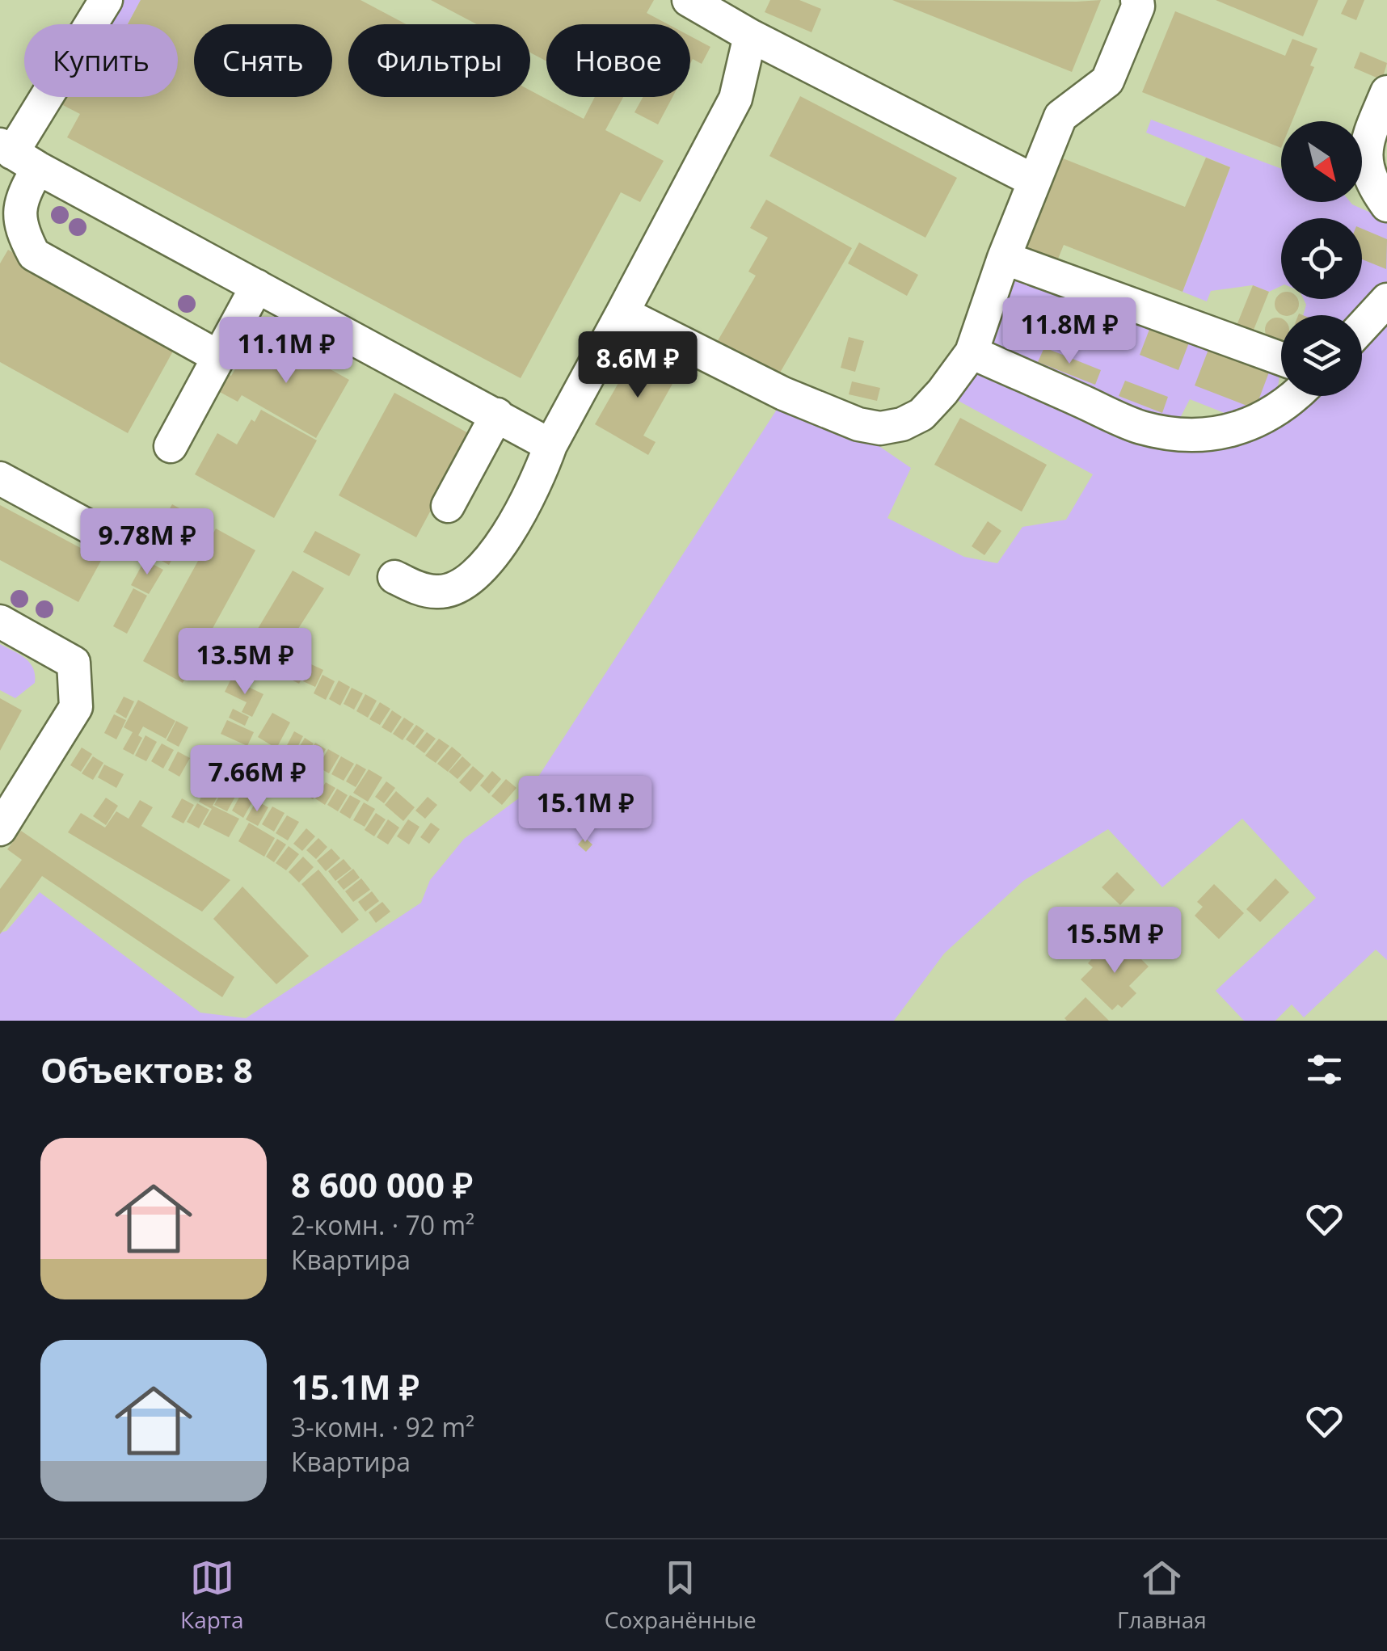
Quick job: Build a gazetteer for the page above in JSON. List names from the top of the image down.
{
  "north": "bottom right",
  "page": {
    "chip": [
      "Купить",
      "Снять",
      "Фильтры",
      "Новое"
    ],
    "price": [
      "11.8M ₽",
      "11.1M ₽",
      "8.6M ₽",
      "9.78M ₽",
      "13.5M ₽",
      "7.66M ₽",
      "15.1M ₽",
      "15.5M ₽"
    ],
    "heading": "Объектов: 8",
    "list": [
      {
        "name": "8 600 000 ₽",
        "note": "2-комн. · 70 m² · Квартира"
      },
      {
        "name": "15.1M ₽",
        "note": "3-комн. · 92 m² · Квартира"
      }
    ],
    "tabs": ["Карта", "Сохранённые", "Главная"]
  }
}
